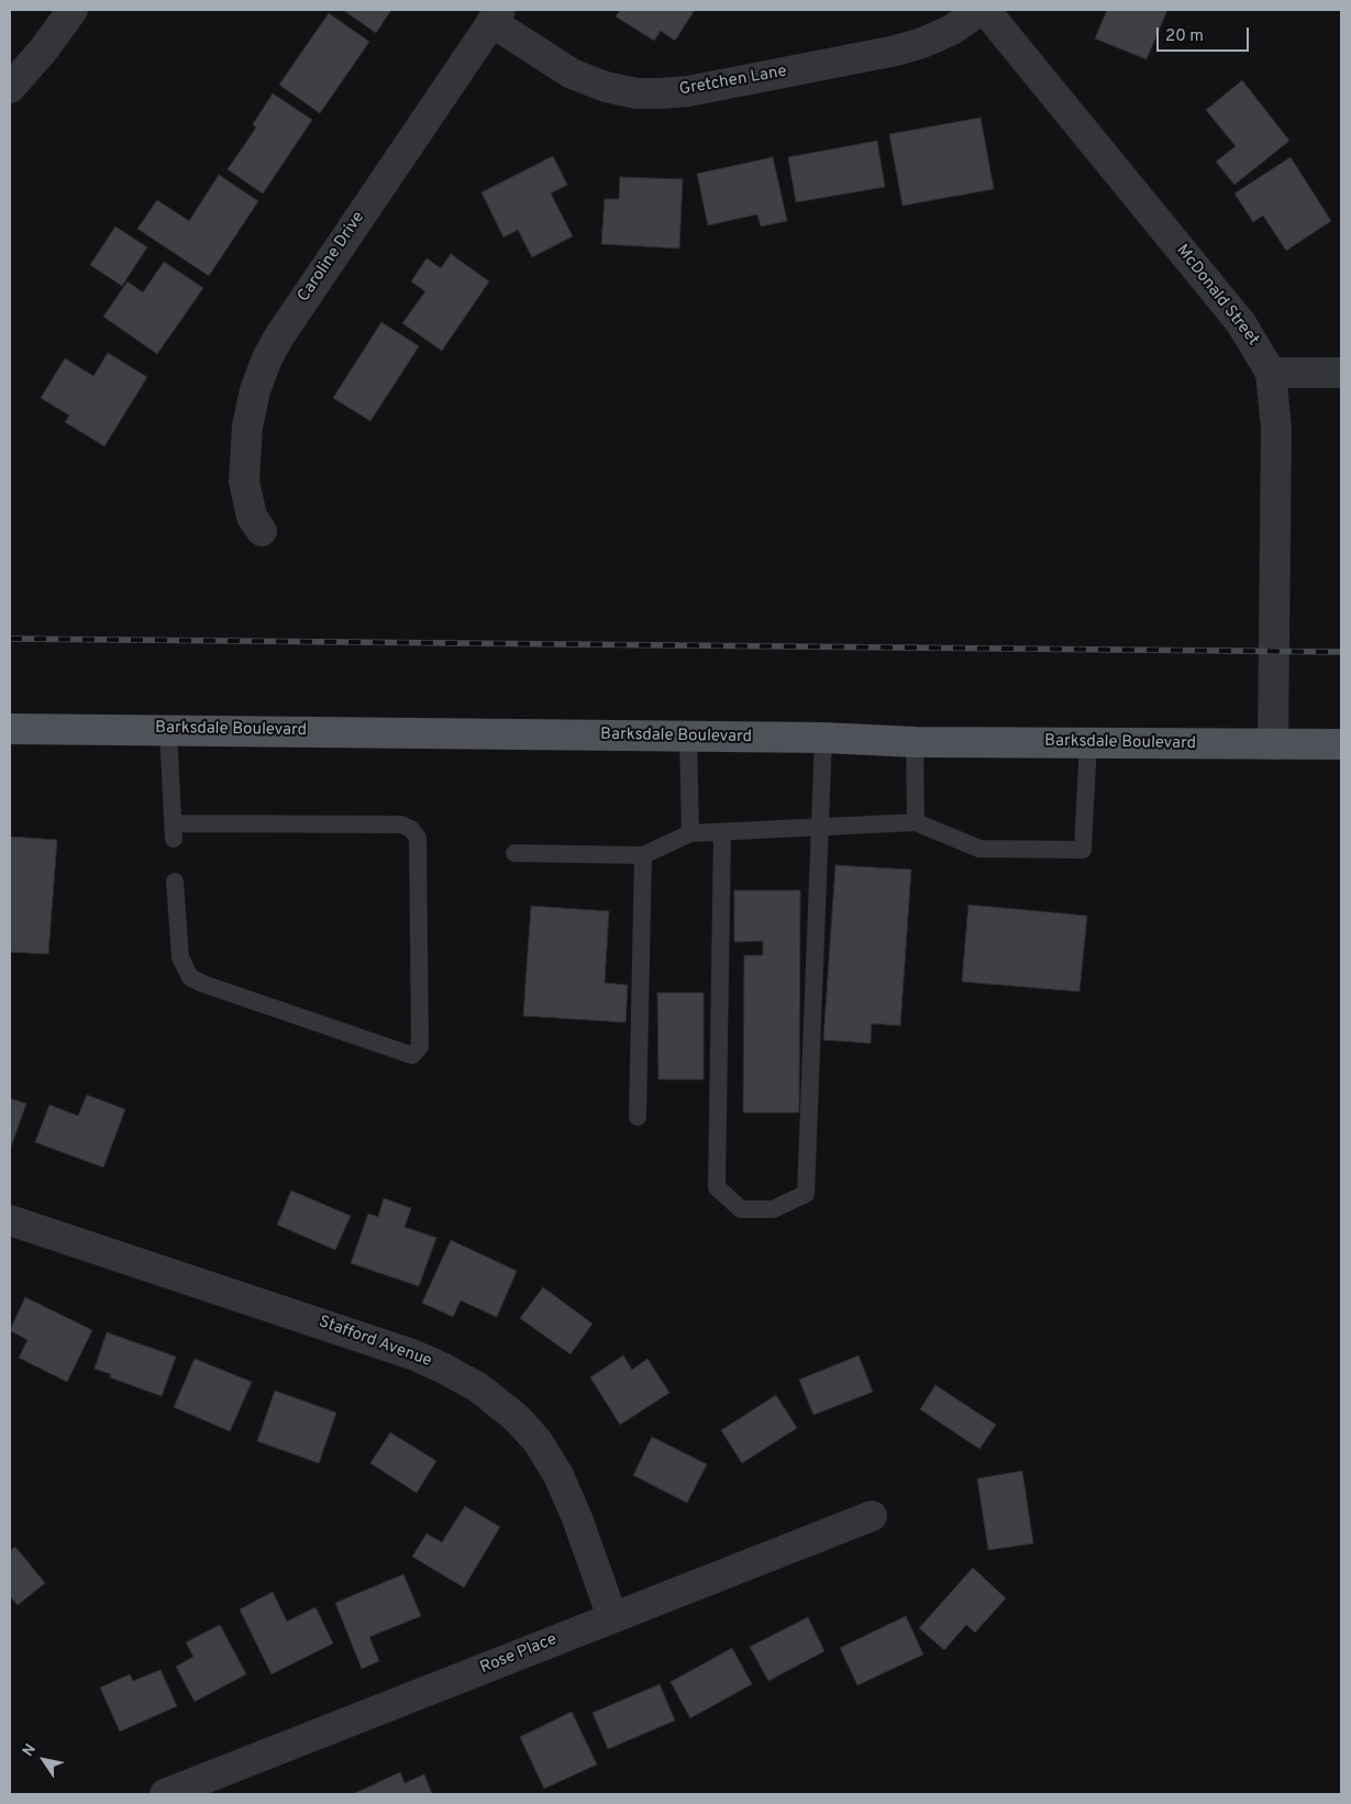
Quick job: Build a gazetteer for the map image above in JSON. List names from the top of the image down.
{
  "streets": {
    "main road": ["Barksdale Boulevard"],
    "street": [
      "Gretchen Lane",
      "Caroline Drive",
      "McDonald Street",
      "Stafford Avenue",
      "Rose Place"
    ]
  },
  "crossings": [
    ["Gretchen Lane", "Caroline Drive"],
    ["McDonald Street", "Barksdale Boulevard"],
    ["Stafford Avenue", "Rose Place"]
  ],
  "scale_bar": "20 m",
  "north": "top left"
}
